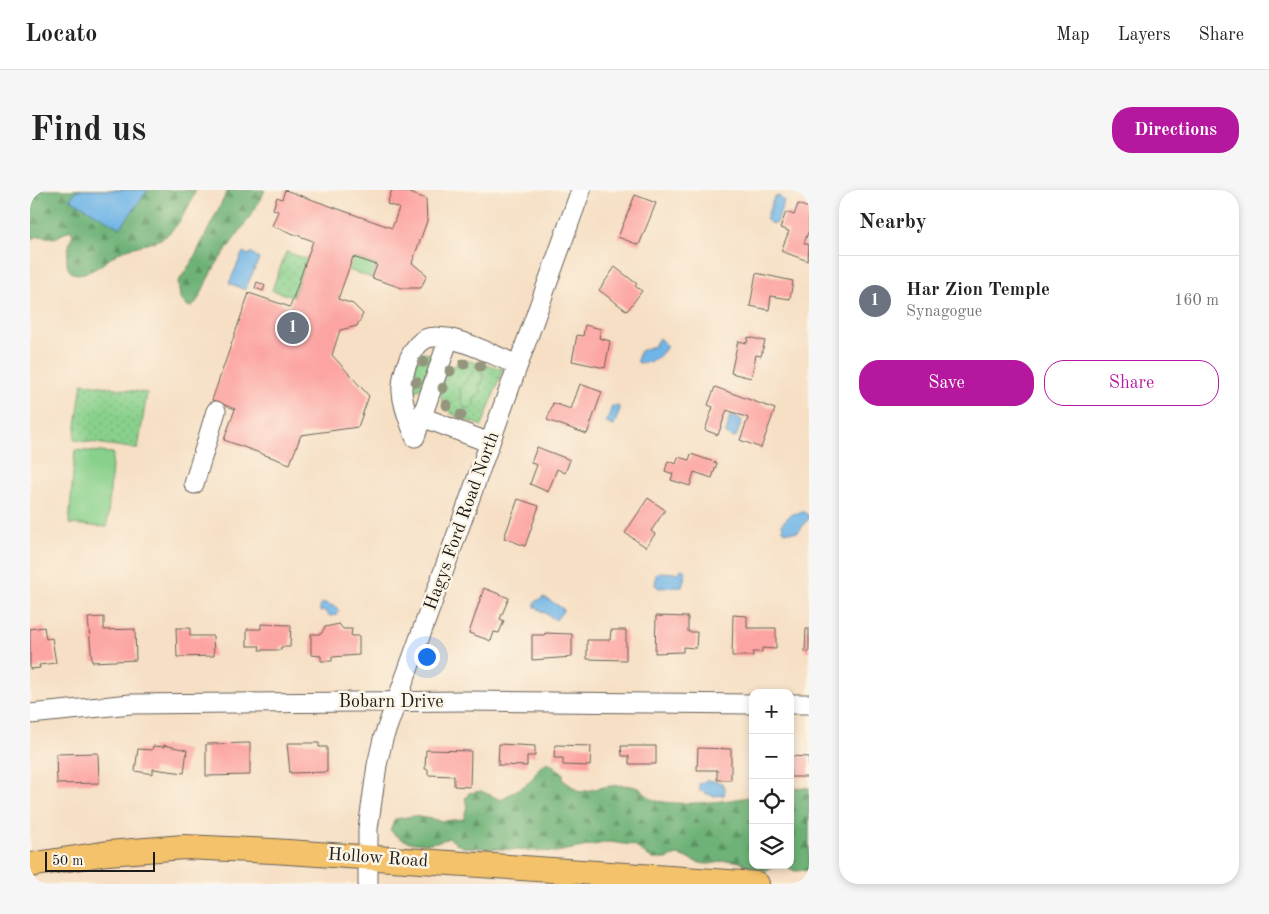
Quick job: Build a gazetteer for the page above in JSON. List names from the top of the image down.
{
  "streets": {
    "main road": ["Hollow Road"],
    "street": ["Hagys Ford Road North", "Bobarn Drive"]
  },
  "crossings": [
    ["Hagys Ford Road North", "Bobarn Drive"],
    ["Hagys Ford Road North", "Hollow Road"]
  ],
  "scale_bar": "50 m",
  "page": {
    "header": "Locato",
    "nav": ["Map", "Layers", "Share"],
    "buttons": [
      "Directions",
      ["Save", "Share"]
    ],
    "title": "Find us",
    "heading": "Nearby",
    "list": [
      {
        "mark": "1",
        "name": "Har Zion Temple",
        "note": "Synagogue",
        "value": "160 m"
      }
    ],
    "pins": "1",
    "map_buttons": ["+", "−"],
    "scale": "50 m"
  }
}
